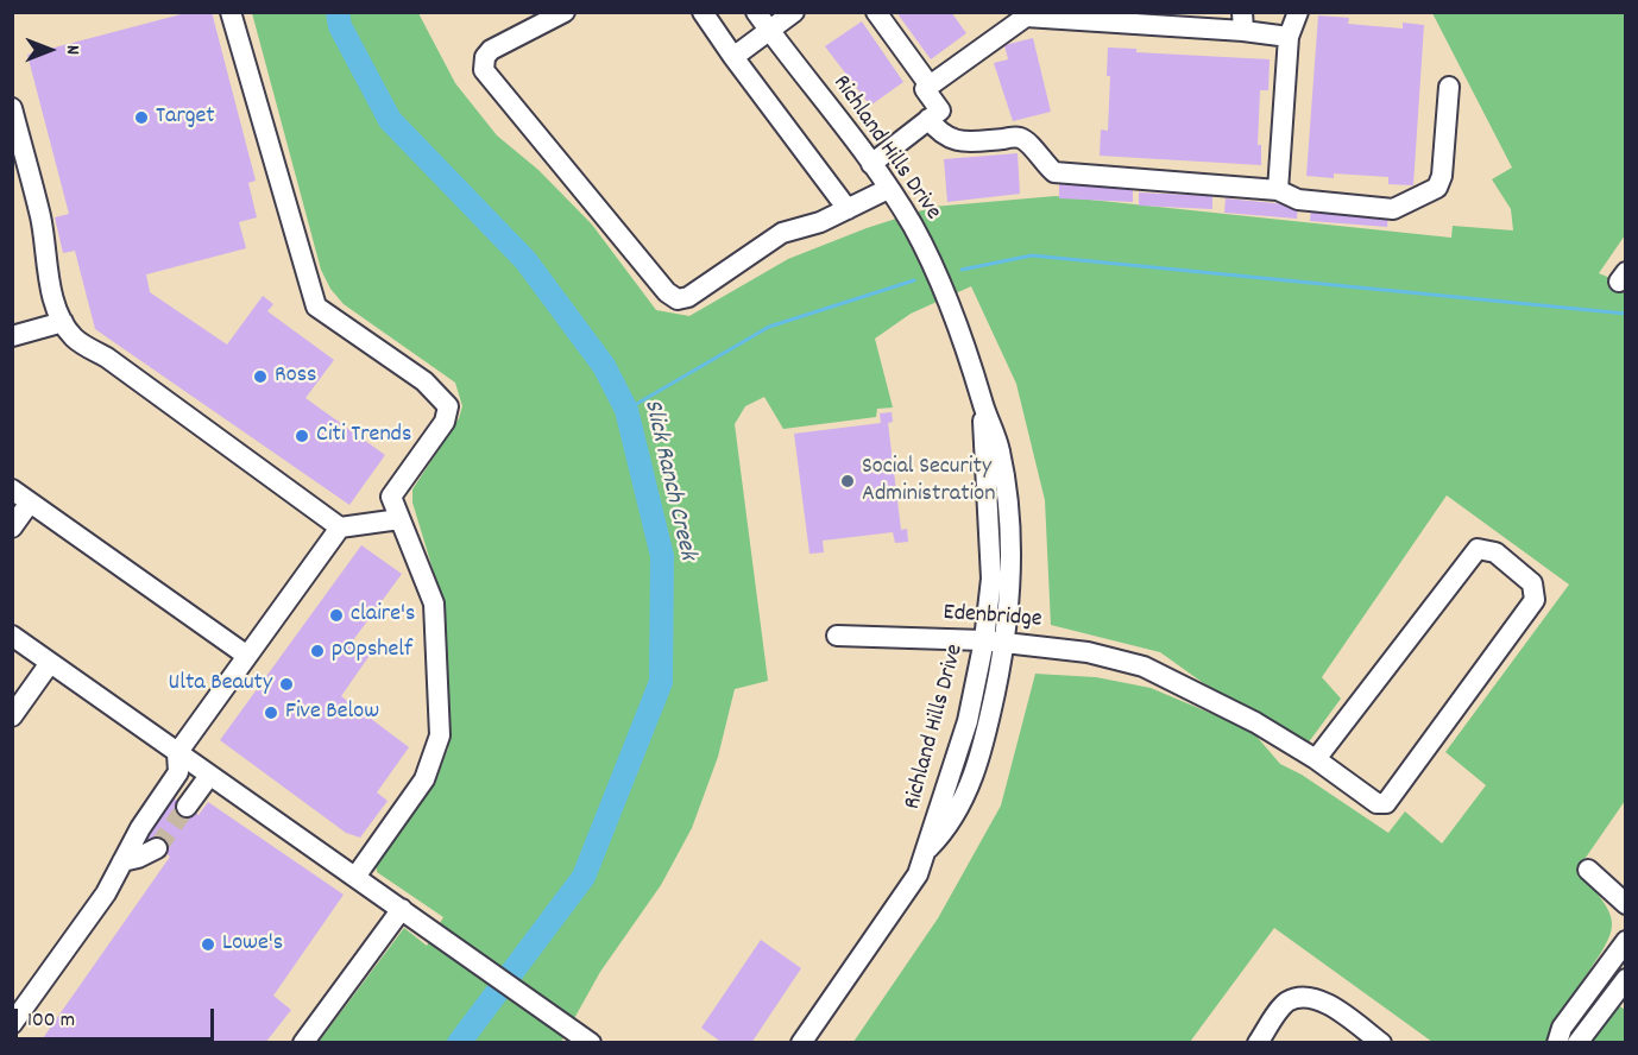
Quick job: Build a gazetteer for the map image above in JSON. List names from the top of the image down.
{
  "streets": {
    "street": ["Richland Hills Drive", "Edenbridge"]
  },
  "crossings": [
    ["Richland Hills Drive", "Edenbridge"]
  ],
  "water": ["Slick Ranch Creek"],
  "places": [
    "Target",
    "Ross",
    "Citi Trends",
    "Social Security Administration",
    "claire's",
    "pOpshelf",
    "Ulta Beauty",
    "Five Below",
    "Lowe's"
  ],
  "scale_bar": "100 m",
  "north": "right"
}
